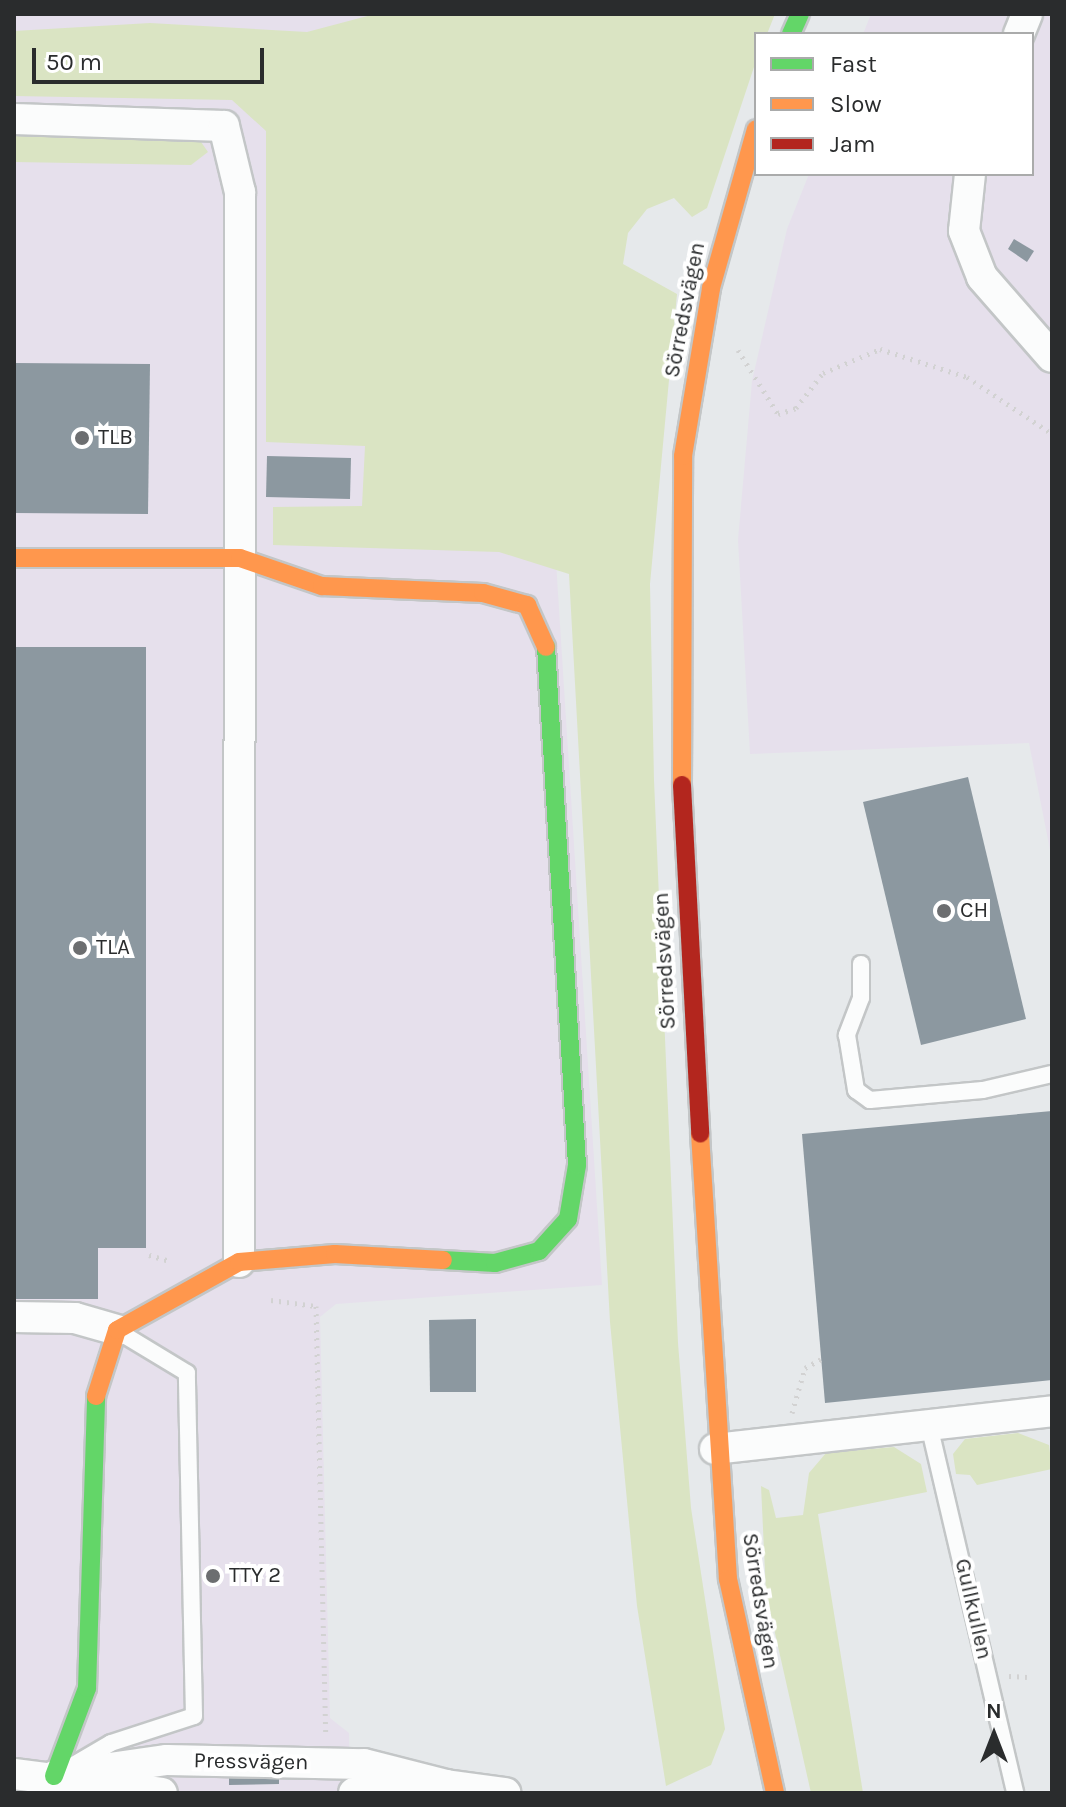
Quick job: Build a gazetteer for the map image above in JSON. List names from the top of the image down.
{
  "streets": {
    "street": ["Sörredsvägen", "Pressvägen"],
    "lane": ["Gullkullen"]
  },
  "places": [
    "TLB",
    "CH",
    "TLA",
    "TTY 2"
  ],
  "legend": ["Fast", "Slow", "Jam"],
  "scale_bar": "50 m",
  "north": "top"
}
